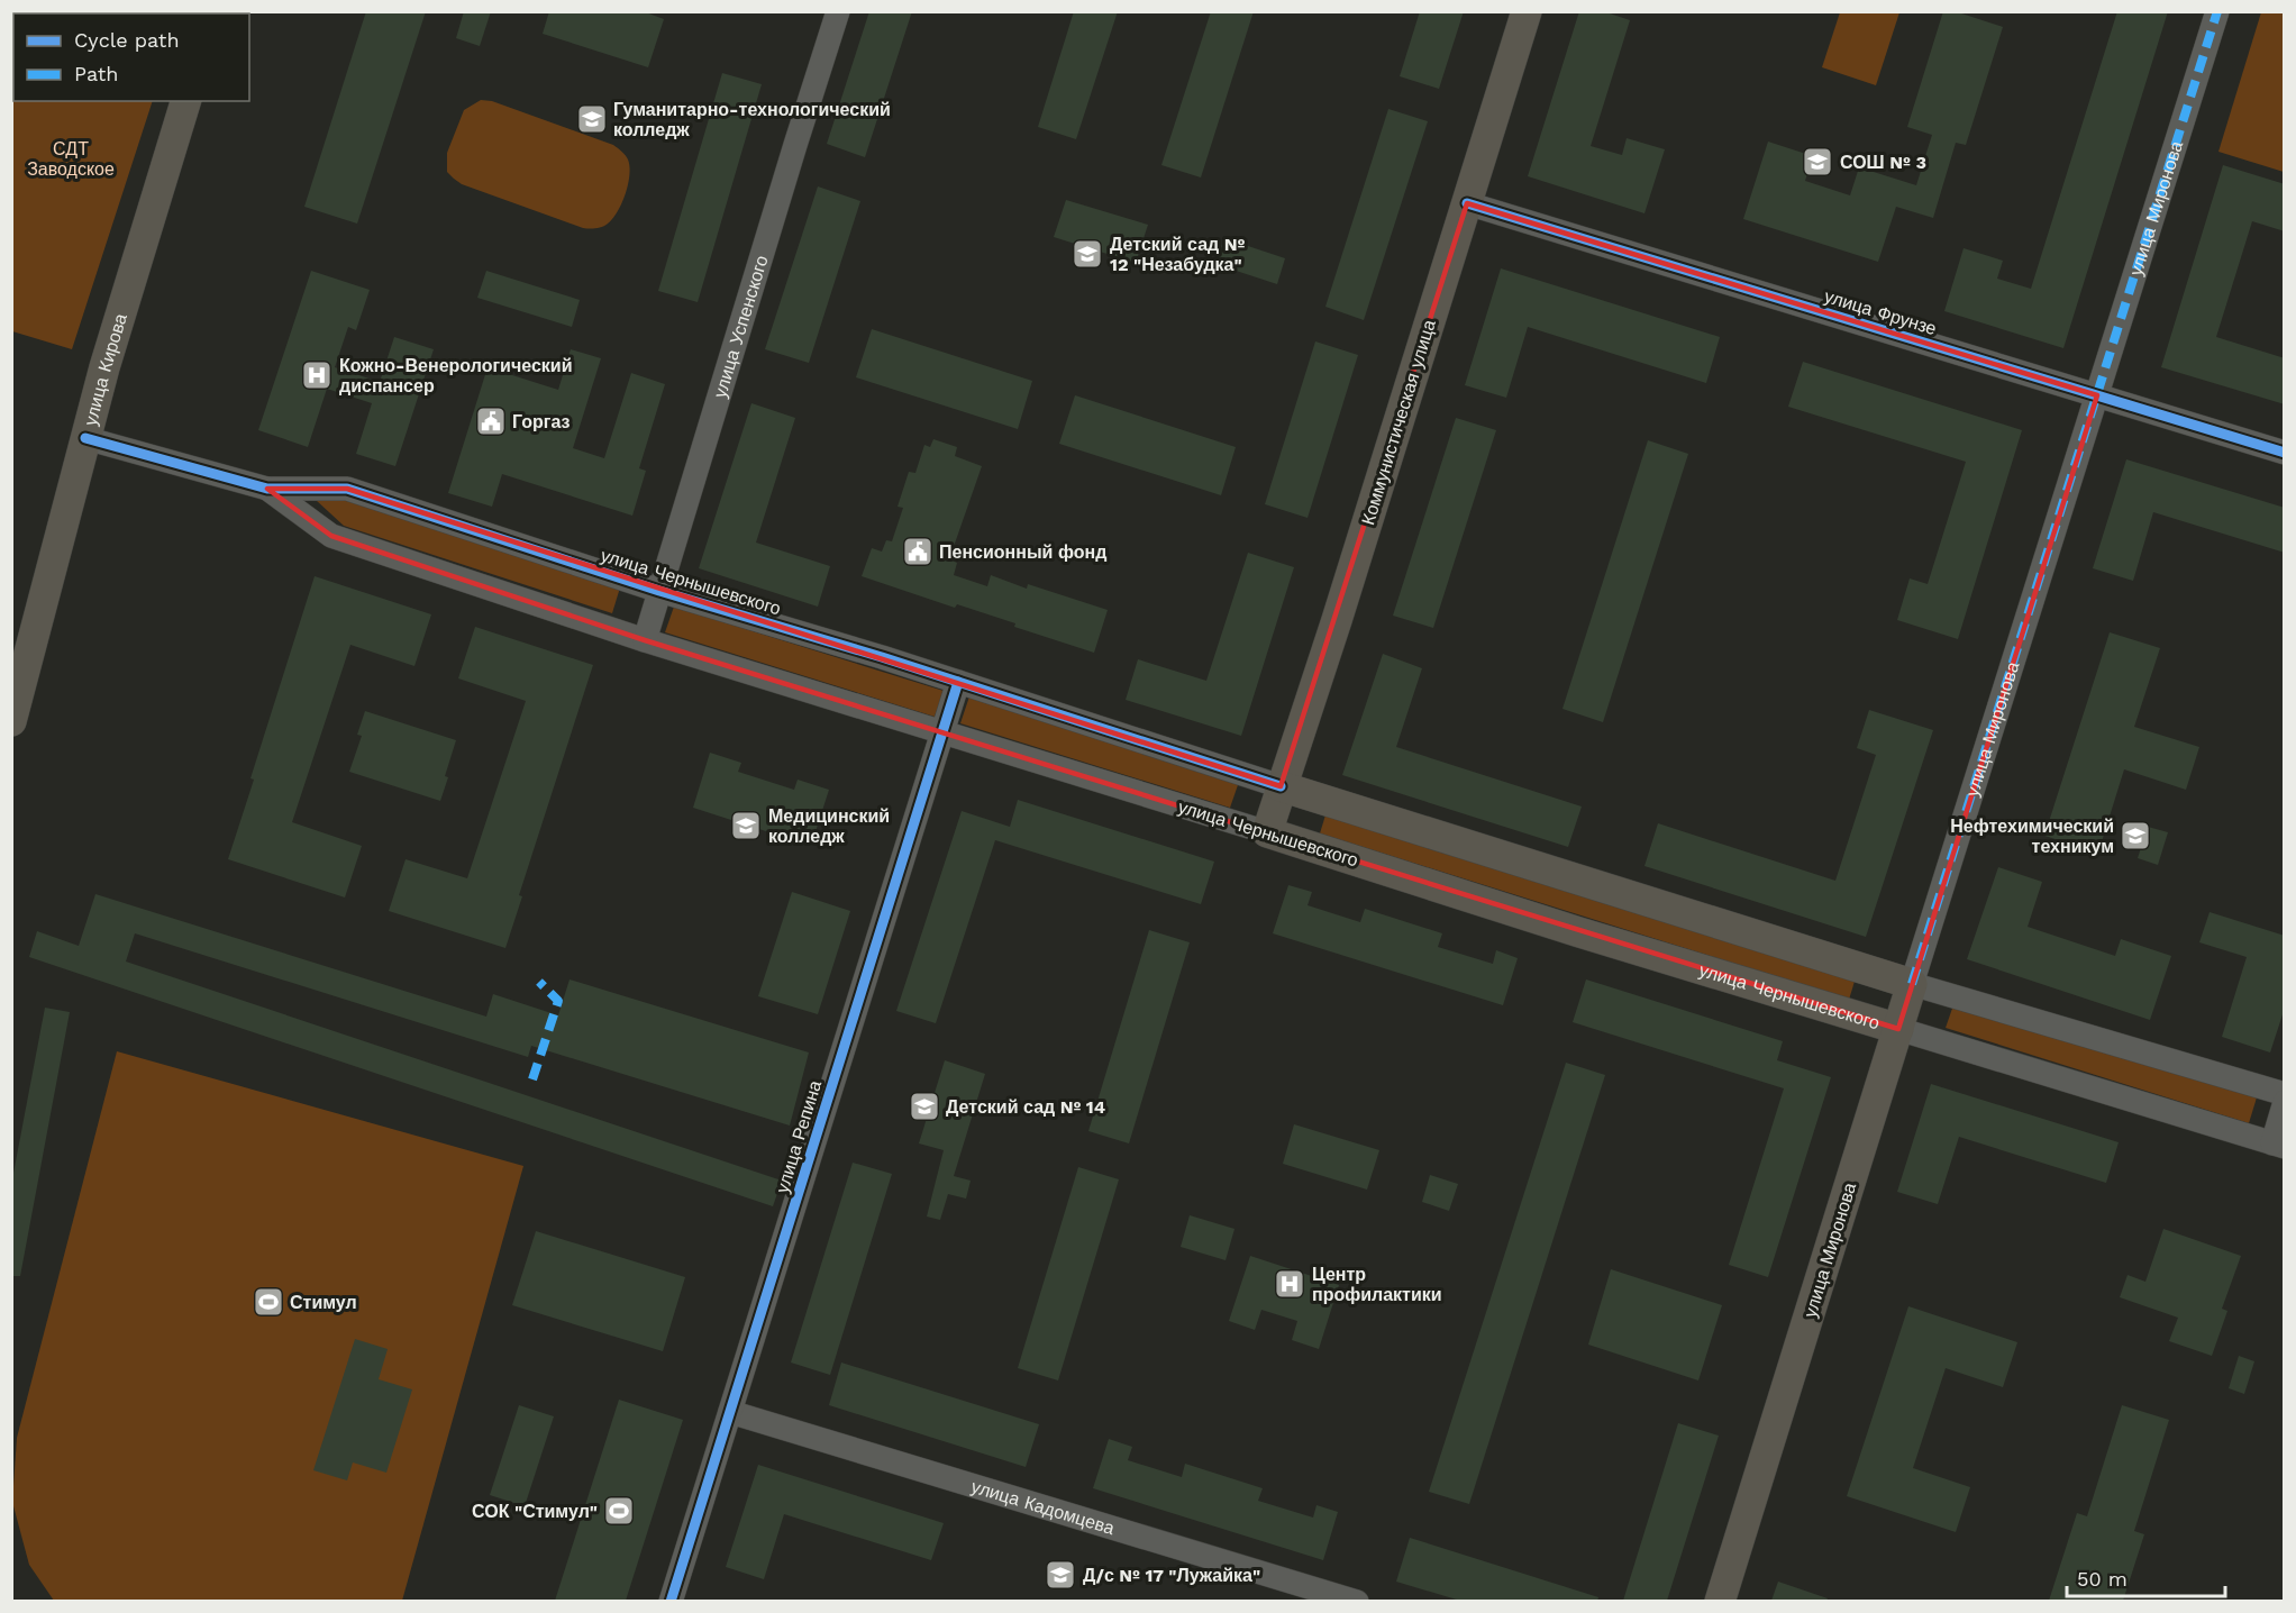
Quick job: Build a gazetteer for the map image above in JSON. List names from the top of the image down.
{
  "streets": {
    "main road": [
      "улица Миронова",
      "улица Кирова",
      "Коммунистическая улица",
      "улица Чернышевского"
    ],
    "street": [
      "улица Фрунзе",
      "улица Успенского",
      "улица Репина",
      "улица Кадомцева"
    ]
  },
  "crossings": [
    ["улица Миронова", "улица Фрунзе"],
    ["улица Миронова", "улица Чернышевского"],
    ["улица Фрунзе", "Коммунистическая улица"],
    ["улица Успенского", "улица Чернышевского"],
    ["улица Кирова", "улица Чернышевского"],
    ["Коммунистическая улица", "улица Чернышевского"],
    ["улица Чернышевского", "улица Репина"],
    ["улица Репина", "улица Кадомцева"]
  ],
  "parks": ["СДТ Заводское"],
  "places": {
    "school or university": [
      "Гуманитарно-технологический колледж",
      "СОШ № 3",
      "Детский сад № 12 \"Незабудка\"",
      "Медицинский колледж",
      "Нефтехимический техникум",
      "Детский сад № 14",
      "Д/с № 17 \"Лужайка\""
    ],
    "hospital": ["Кожно-Венерологический диспансер", "Центр профилактики"],
    "public building": ["Горгаз", "Пенсионный фонд"],
    "sports": ["Стимул", "СОК \"Стимул\""]
  },
  "legend": ["Cycle path", "Path"],
  "scale_bar": "50 m"
}
